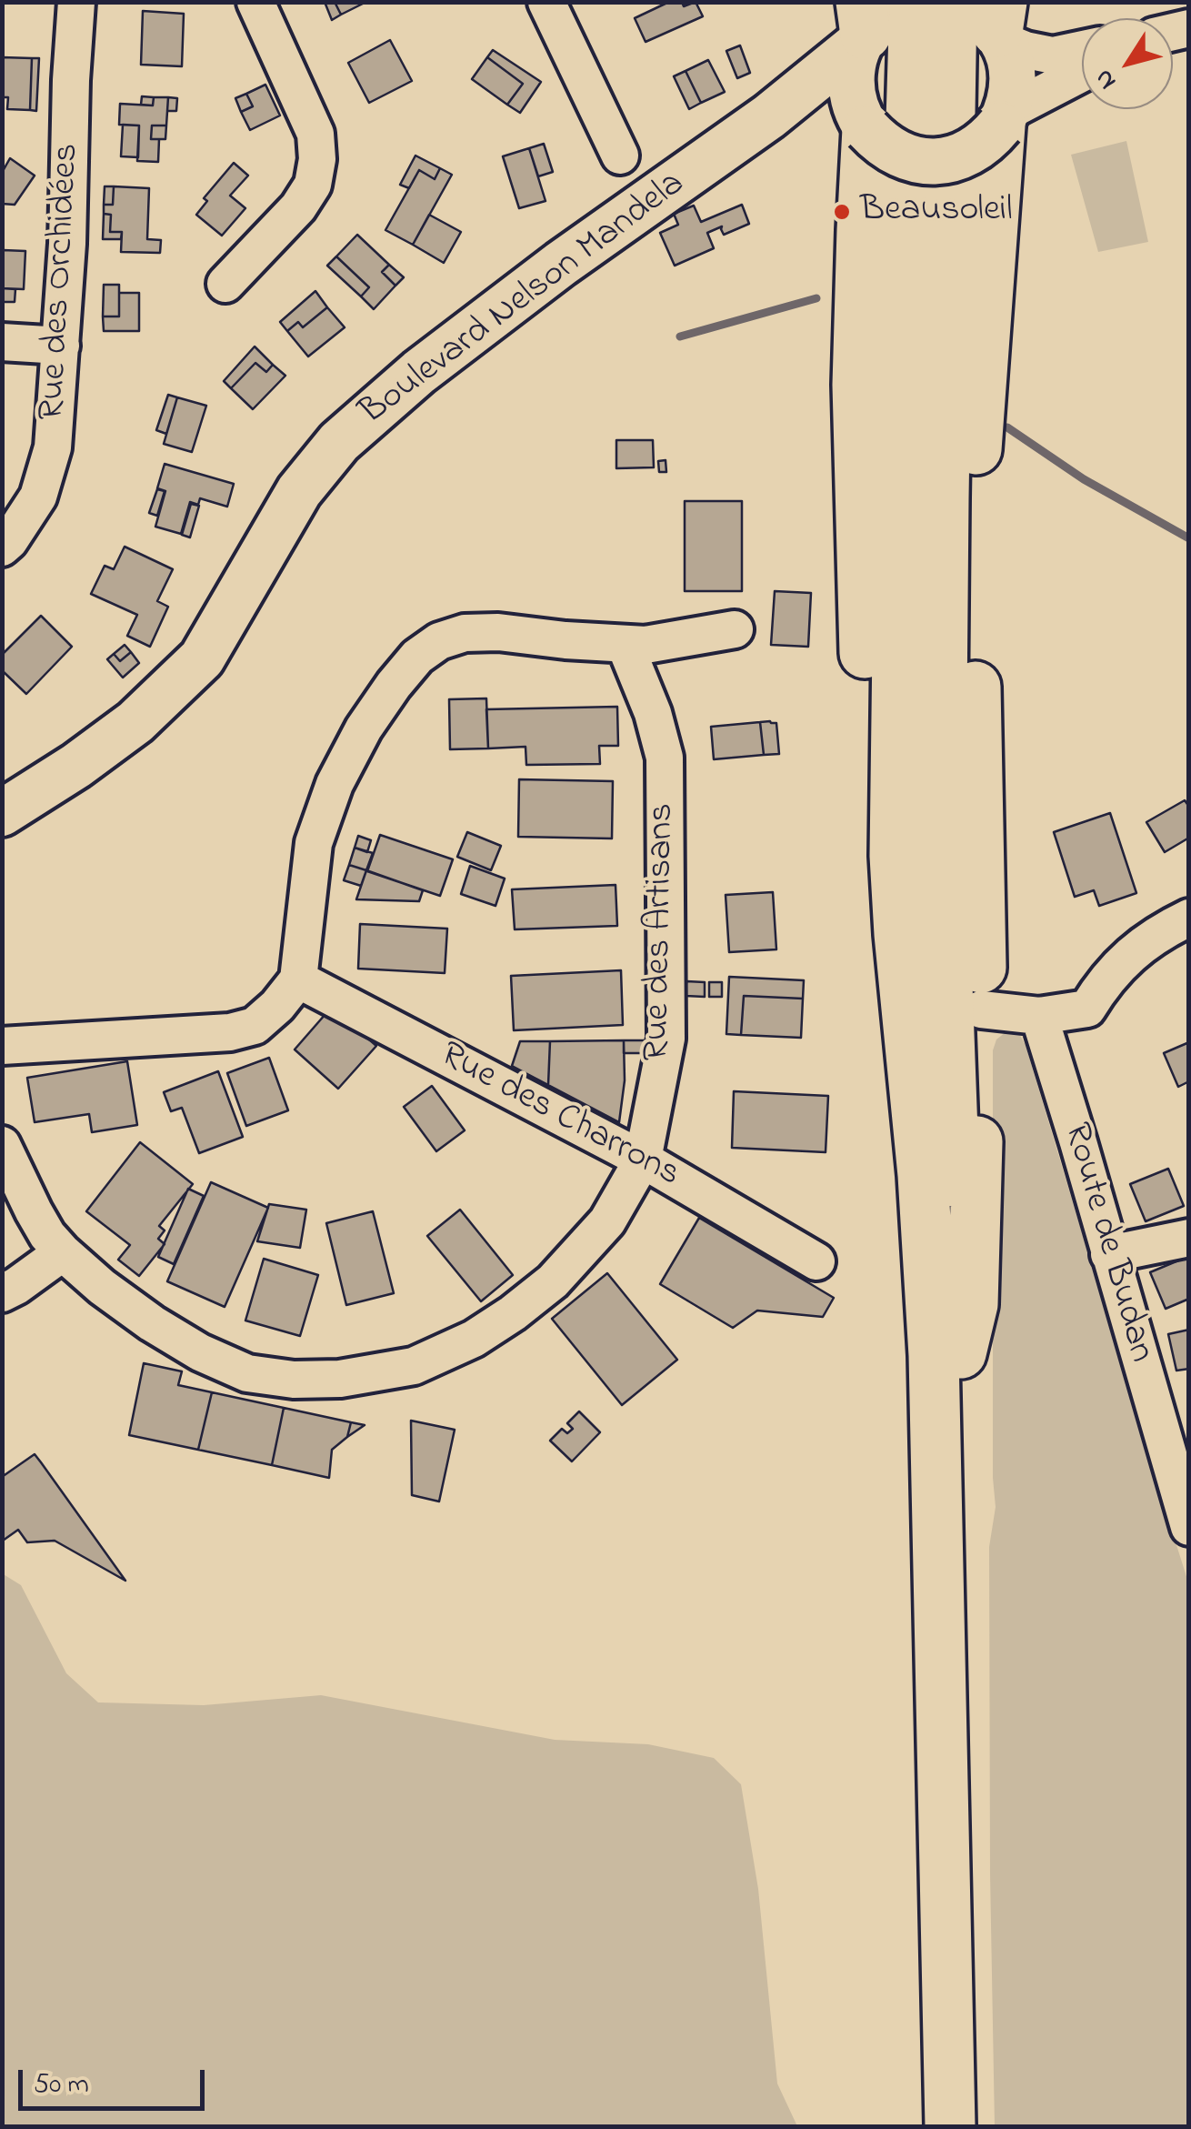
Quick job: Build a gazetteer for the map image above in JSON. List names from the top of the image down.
{
  "streets": {
    "main road": ["Boulevard Nelson Mandela"],
    "street": [
      "Rue des Orchidées",
      "Rue des Artisans",
      "Rue des Charrons",
      "Route de Budan"
    ]
  },
  "crossings": [
    ["Rue des Artisans", "Rue des Charrons"]
  ],
  "places": ["Beausoleil"],
  "scale_bar": "50 m",
  "north": "bottom left"
}
